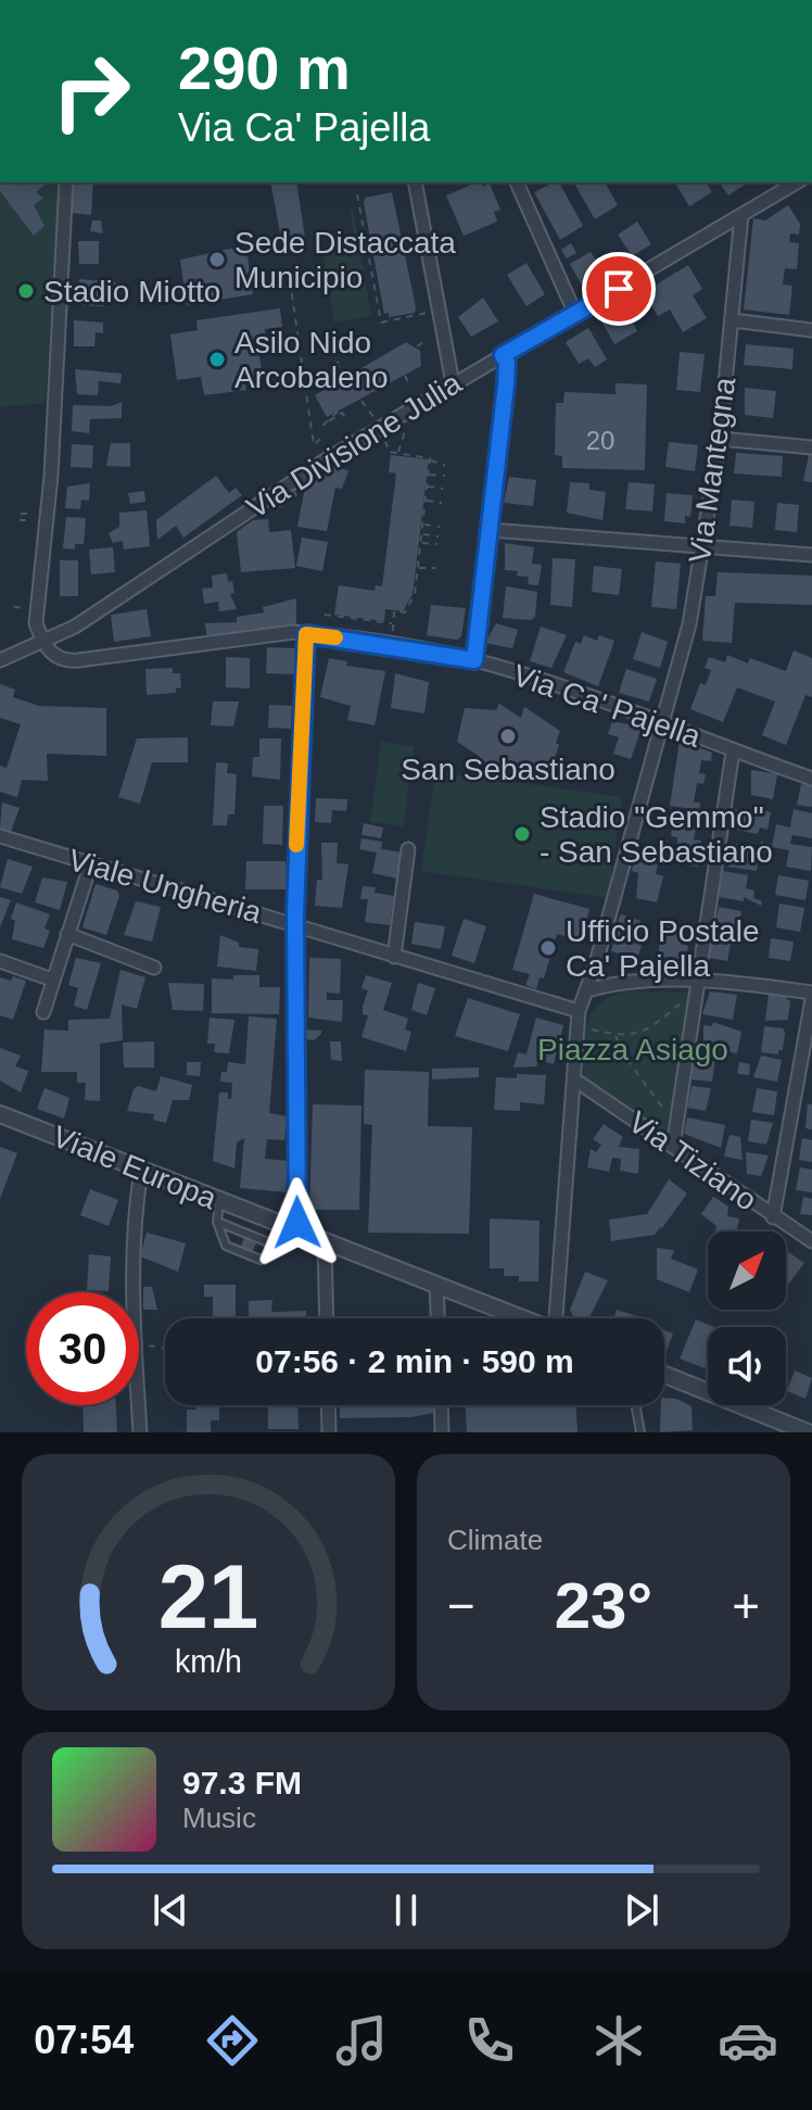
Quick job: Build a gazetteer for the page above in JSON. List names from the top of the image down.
{
  "streets": {
    "street": [
      "Via Divisione Julia",
      "Via Mantegna",
      "Via Ca' Pajella",
      "Viale Ungheria",
      "Via Tiziano",
      "Viale Europa"
    ]
  },
  "crossings": [
    ["Via Divisione Julia", "Via Mantegna"],
    ["Via Divisione Julia", "Via Ca' Pajella"],
    ["Via Mantegna", "Via Ca' Pajella"],
    ["Via Mantegna", "Viale Ungheria"],
    ["Via Mantegna", "Via Tiziano"]
  ],
  "parks": ["Piazza Asiago"],
  "places": [
    "Sede Distaccata Municipio",
    "Stadio Miotto",
    "Asilo Nido Arcobaleno",
    "San Sebastiano",
    "Stadio \"Gemmo\" - San Sebastiano",
    "Ufficio Postale Ca' Pajella"
  ],
  "house_numbers": ["20"],
  "north": "top right",
  "page": {
    "turn": ["290 m", "Via Ca' Pajella"],
    "limit": "30",
    "trip": "07:56 · 2 min · 590 m",
    "tile": "Climate",
    "heat": ["−", "23°", "+"],
    "song": ["97.3 FM", "Music"],
    "tabs": "07:54",
    "gauge": ["21", "km/h"]
  }
}
